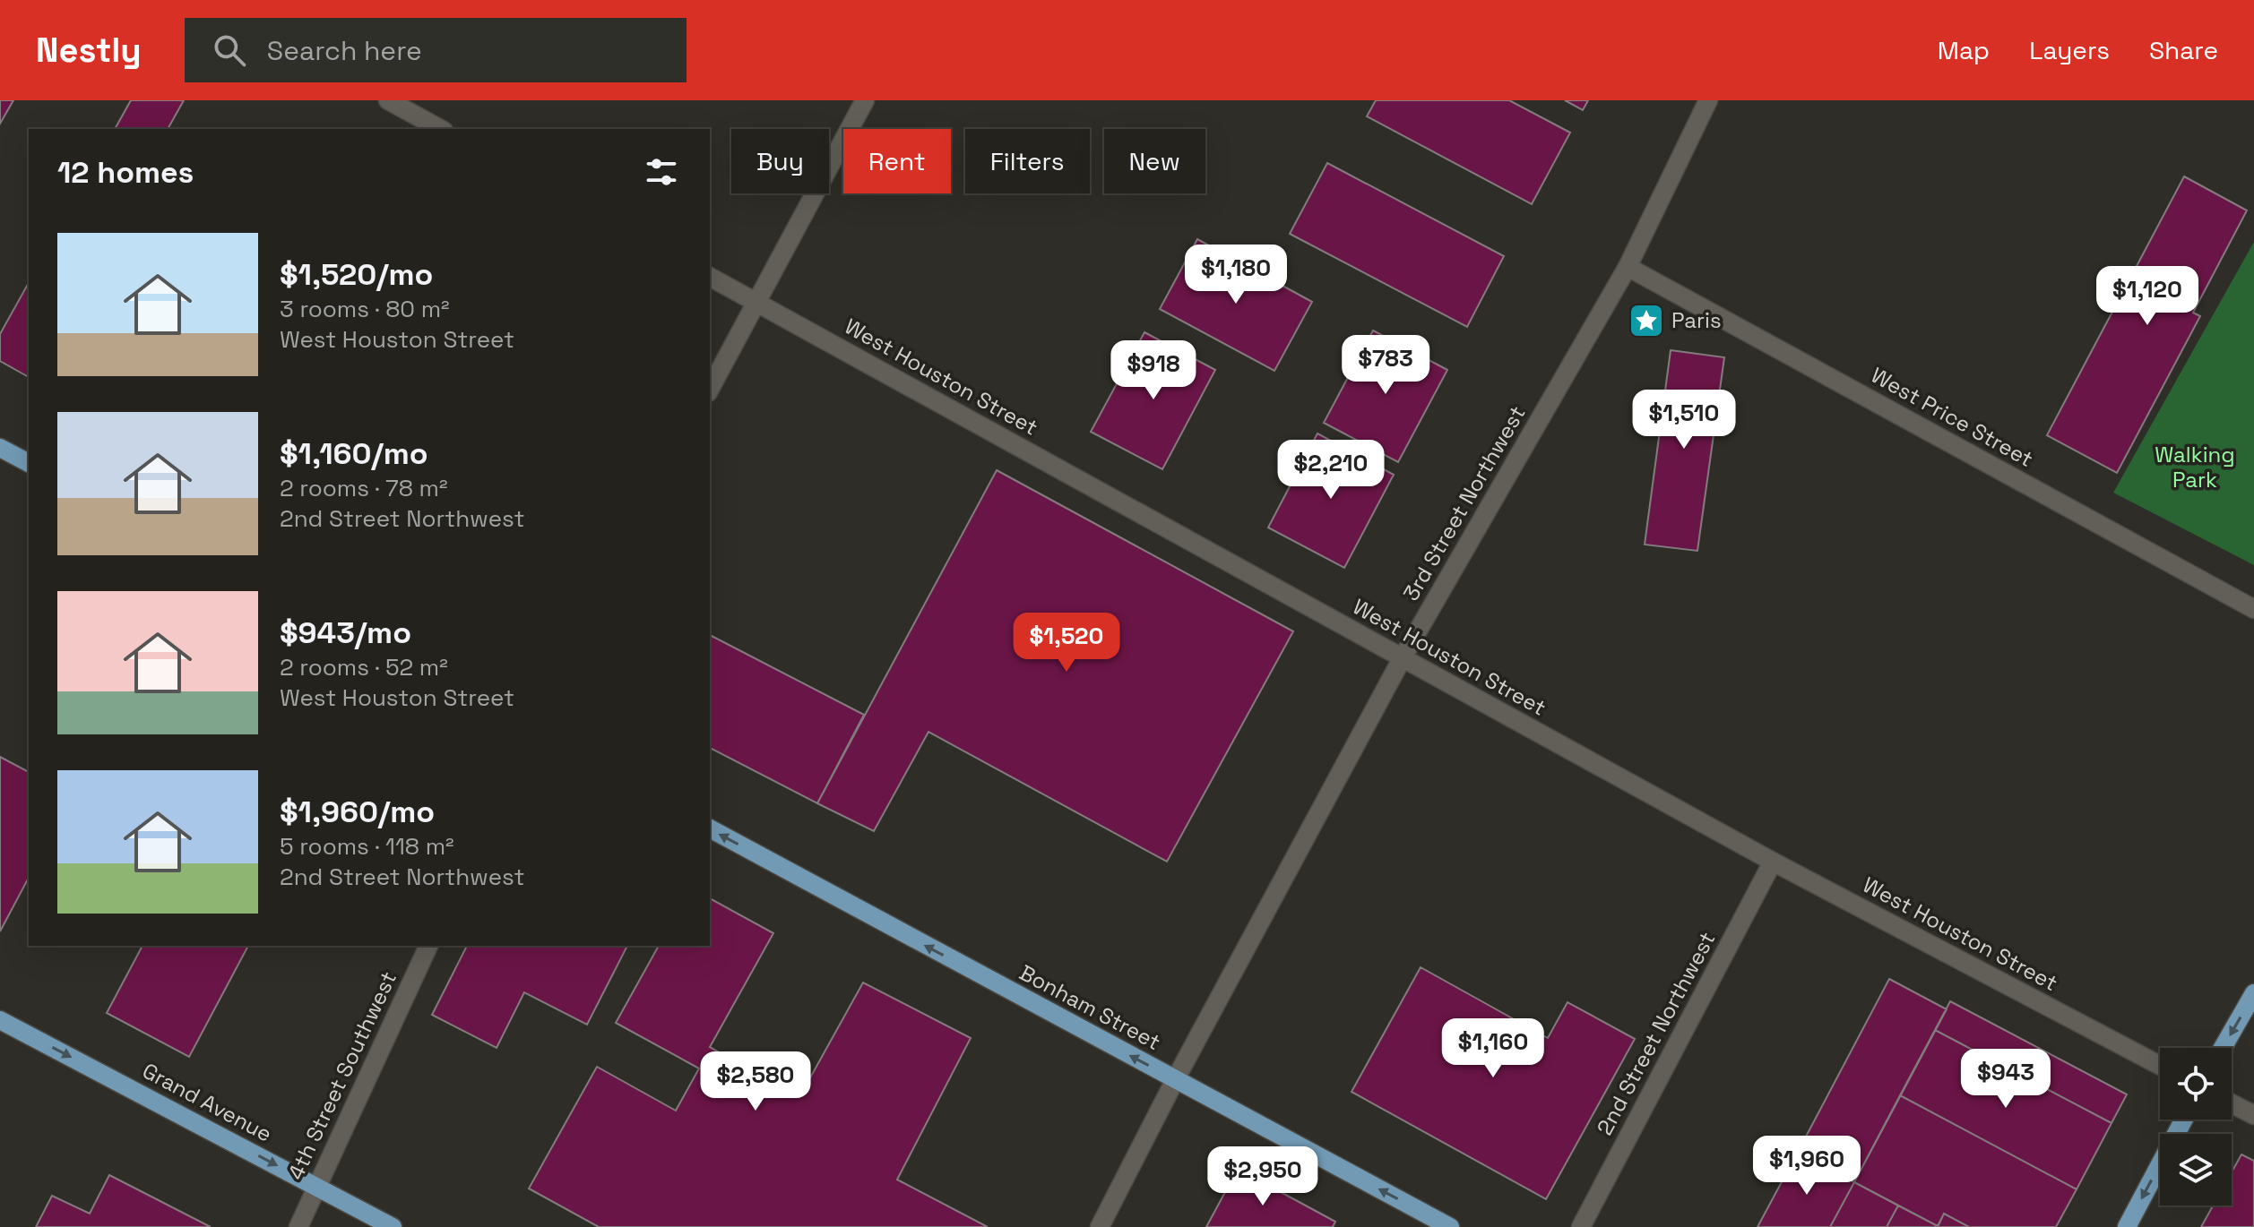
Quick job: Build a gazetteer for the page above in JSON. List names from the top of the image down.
{
  "streets": {
    "main road": ["Bonham Street", "Grand Avenue"],
    "street": [
      "West Houston Street",
      "West Price Street",
      "3rd Street Northwest",
      "2nd Street Northwest",
      "4th Street Southwest"
    ]
  },
  "crossings": [
    ["West Houston Street", "3rd Street Northwest"],
    ["West Houston Street", "2nd Street Northwest"],
    ["West Price Street", "3rd Street Northwest"],
    ["3rd Street Northwest", "Bonham Street"],
    ["4th Street Southwest", "Grand Avenue"]
  ],
  "one_way": ["Bonham Street", "Grand Avenue"],
  "parks": ["Walking Park"],
  "places": {
    "place": ["Paris"]
  },
  "page": {
    "header": "Nestly",
    "search": "Search here",
    "nav": ["Map", "Layers", "Share"],
    "chip": [
      "Buy",
      "Rent",
      "Filters",
      "New"
    ],
    "heading": "12 homes",
    "list": [
      {
        "name": "$1,520/mo",
        "note": "3 rooms · 80 m² · West Houston Street"
      },
      {
        "name": "$1,160/mo",
        "note": "2 rooms · 78 m² · 2nd Street Northwest"
      },
      {
        "name": "$943/mo",
        "note": "2 rooms · 52 m² · West Houston Street"
      },
      {
        "name": "$1,960/mo",
        "note": "5 rooms · 118 m² · 2nd Street Northwest"
      }
    ],
    "price": [
      "$1,180",
      "$1,120",
      "$783",
      "$918",
      "$1,510",
      "$2,210",
      "$1,520",
      "$1,160",
      "$943",
      "$2,580",
      "$1,960",
      "$2,950"
    ]
  }
}
